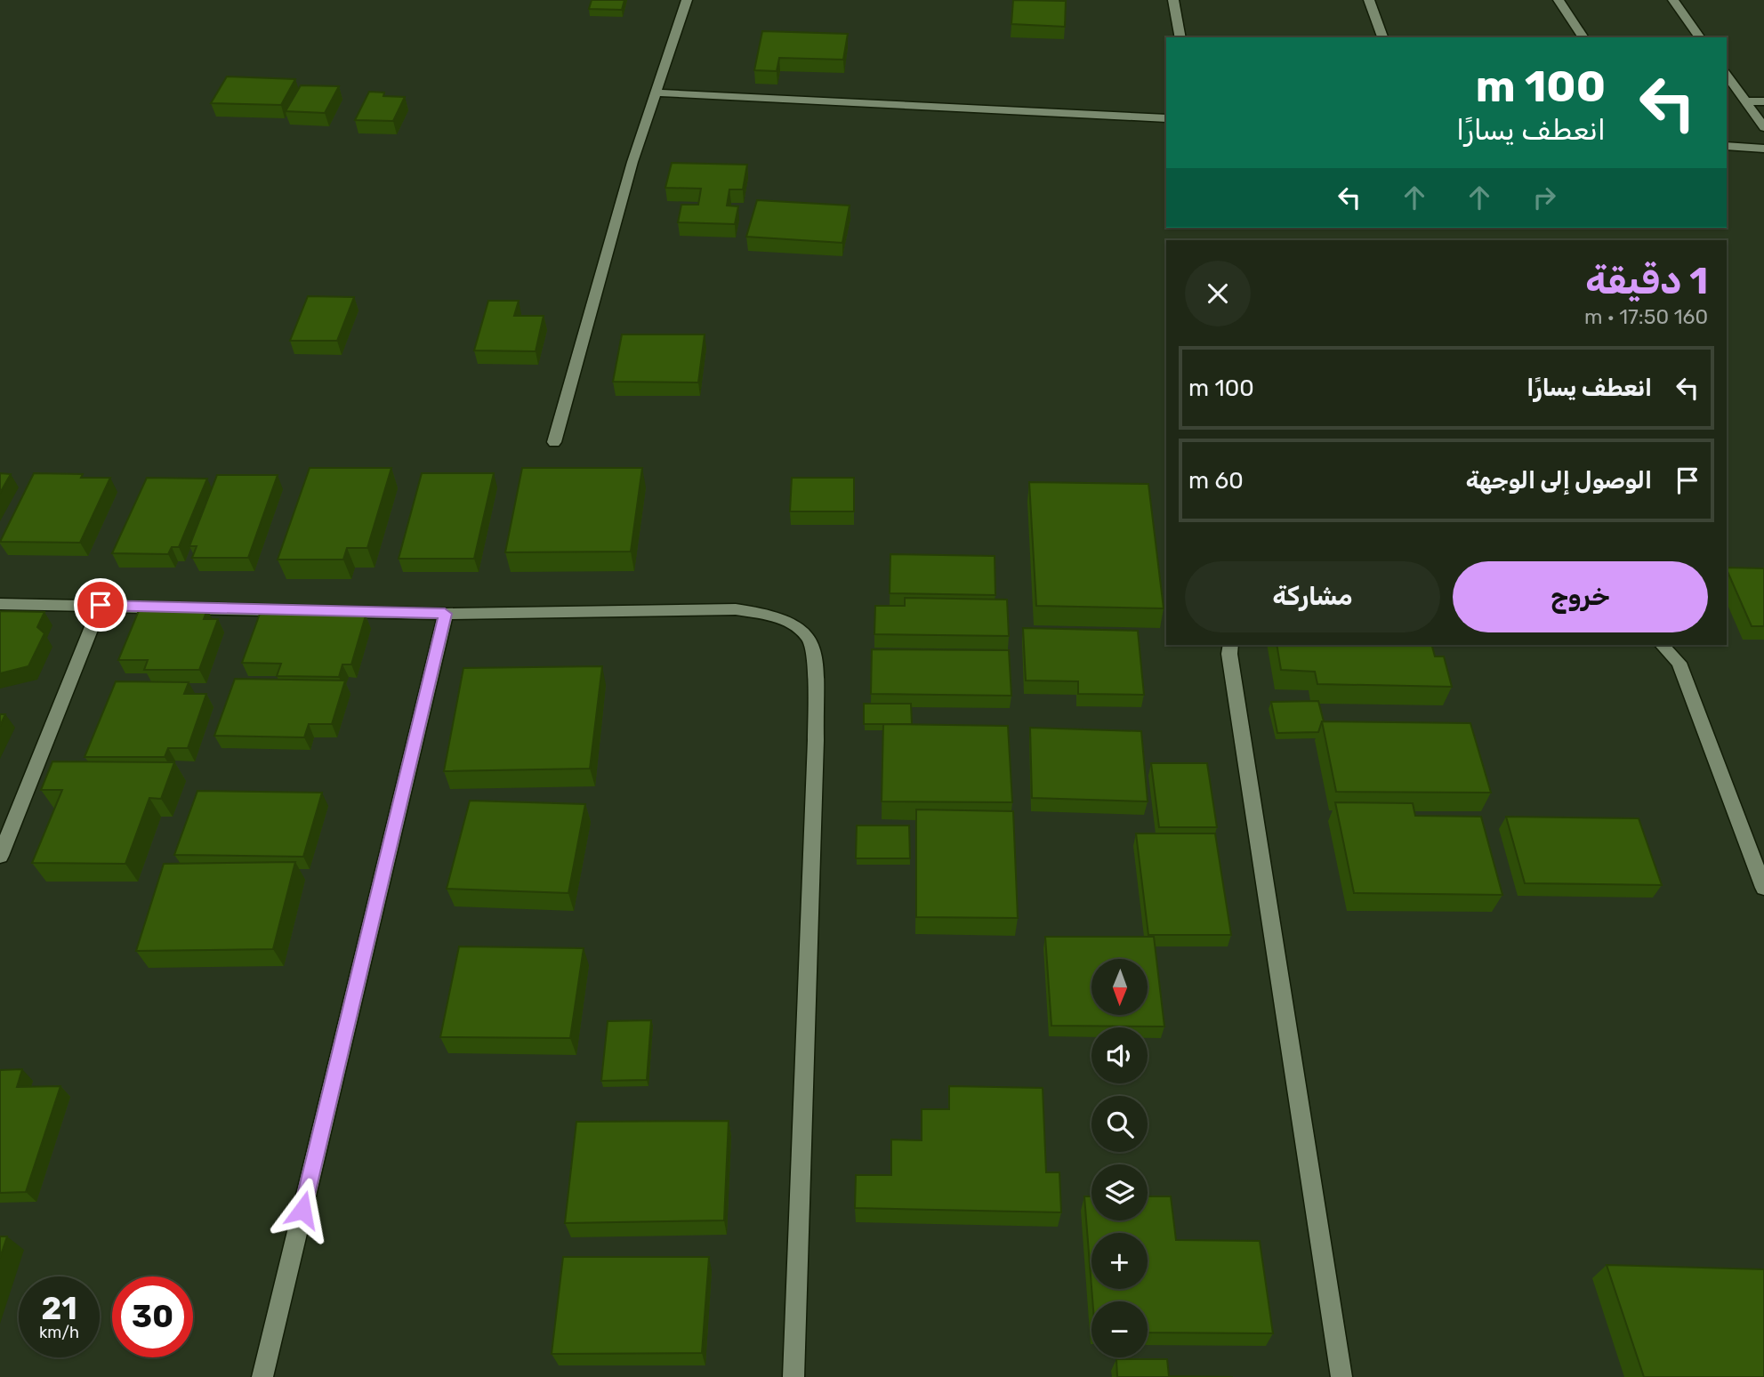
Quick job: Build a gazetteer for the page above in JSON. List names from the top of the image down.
{
  "north": "bottom",
  "page": {
    "turn": ["100 m", "انعطف يسارًا"],
    "heading": ["1 دقيقة", "160 m · 17:50"],
    "list": [
      {
        "name": "انعطف يسارًا",
        "value": "100 m"
      },
      {
        "name": "الوصول إلى الوجهة",
        "value": "60 m"
      }
    ],
    "buttons": ["خروج", "مشاركة"],
    "map_buttons": ["+", "−"],
    "speed": "21 km/h",
    "limit": "30"
  }
}
